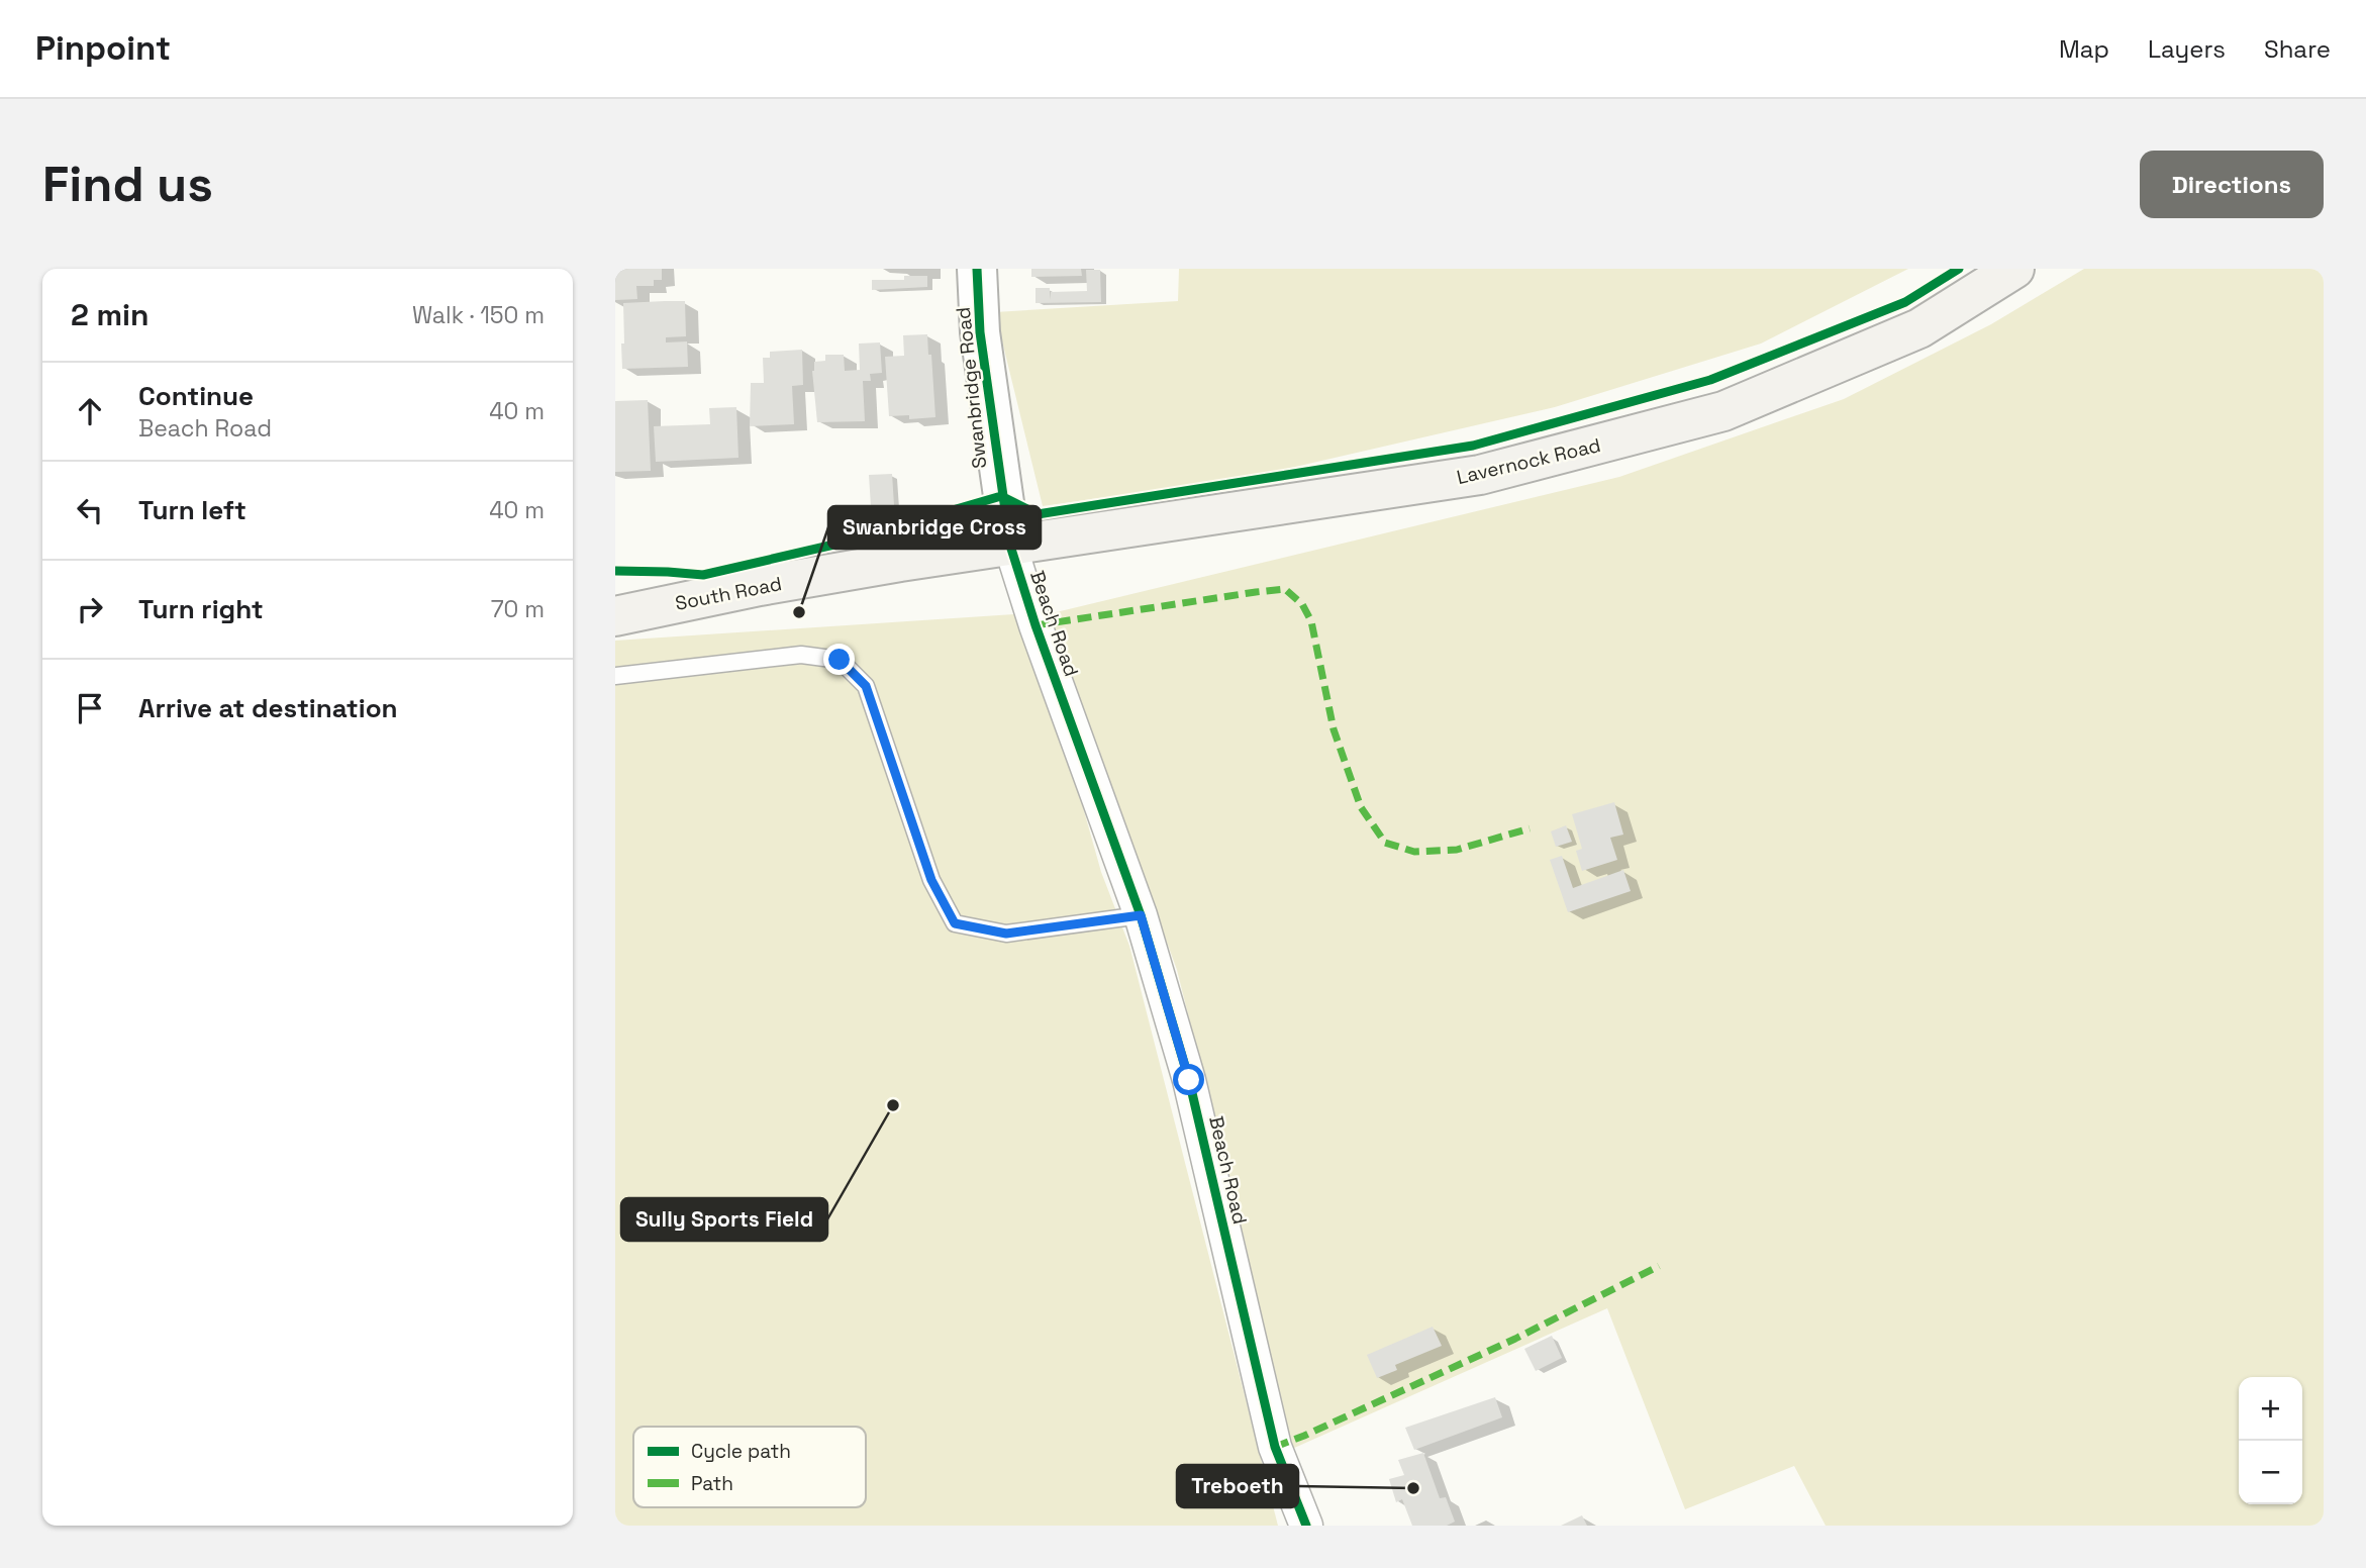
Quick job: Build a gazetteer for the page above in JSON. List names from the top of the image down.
{
  "streets": {
    "main road": ["Lavernock Road", "South Road"],
    "street": ["Swanbridge Road", "Beach Road"]
  },
  "crossings": [
    ["Swanbridge Road", "Lavernock Road"],
    ["Swanbridge Road", "South Road"],
    ["Swanbridge Road", "Beach Road"],
    ["Lavernock Road", "South Road"],
    ["Lavernock Road", "Beach Road"],
    ["South Road", "Beach Road"]
  ],
  "places": ["Swanbridge Cross", "Sully Sports Field", "Treboeth"],
  "legend": ["Cycle path", "Path"],
  "page": {
    "header": "Pinpoint",
    "nav": ["Map", "Layers", "Share"],
    "buttons": "Directions",
    "title": "Find us",
    "heading": ["2 min", "Walk · 150 m"],
    "list": [
      ["Continue", "Beach Road", "40 m"],
      ["Turn left", "40 m"],
      ["Turn right", "70 m"],
      "Arrive at destination"
    ],
    "map_buttons": ["+", "−"]
  }
}
